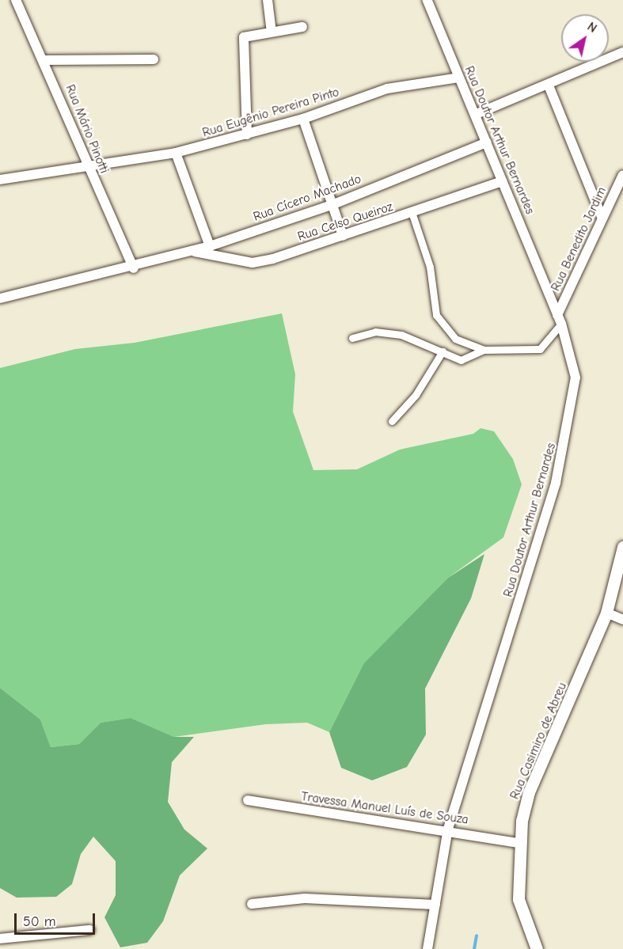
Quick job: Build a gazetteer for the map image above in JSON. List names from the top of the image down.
{
  "streets": {
    "street": [
      "Rua Eugênio Pereira Pinto",
      "Rua Mário Pinotti",
      "Rua Doutor Arthur Bernardes",
      "Rua Cícero Machado",
      "Rua Celso Queiroz",
      "Rua Benedito Jardim",
      "Rua Casimiro de Abreu",
      "Travessa Manuel Luís de Souza"
    ]
  },
  "crossings": [
    ["Rua Eugênio Pereira Pinto", "Rua Mário Pinotti"],
    ["Rua Eugênio Pereira Pinto", "Rua Doutor Arthur Bernardes"],
    ["Rua Mário Pinotti", "Rua Cícero Machado"],
    ["Rua Doutor Arthur Bernardes", "Rua Cícero Machado"],
    ["Rua Doutor Arthur Bernardes", "Rua Celso Queiroz"],
    ["Rua Doutor Arthur Bernardes", "Rua Benedito Jardim"],
    ["Rua Doutor Arthur Bernardes", "Travessa Manuel Luís de Souza"],
    ["Rua Cícero Machado", "Rua Celso Queiroz"],
    ["Rua Casimiro de Abreu", "Travessa Manuel Luís de Souza"]
  ],
  "scale_bar": "50 m",
  "north": "top right"
}
